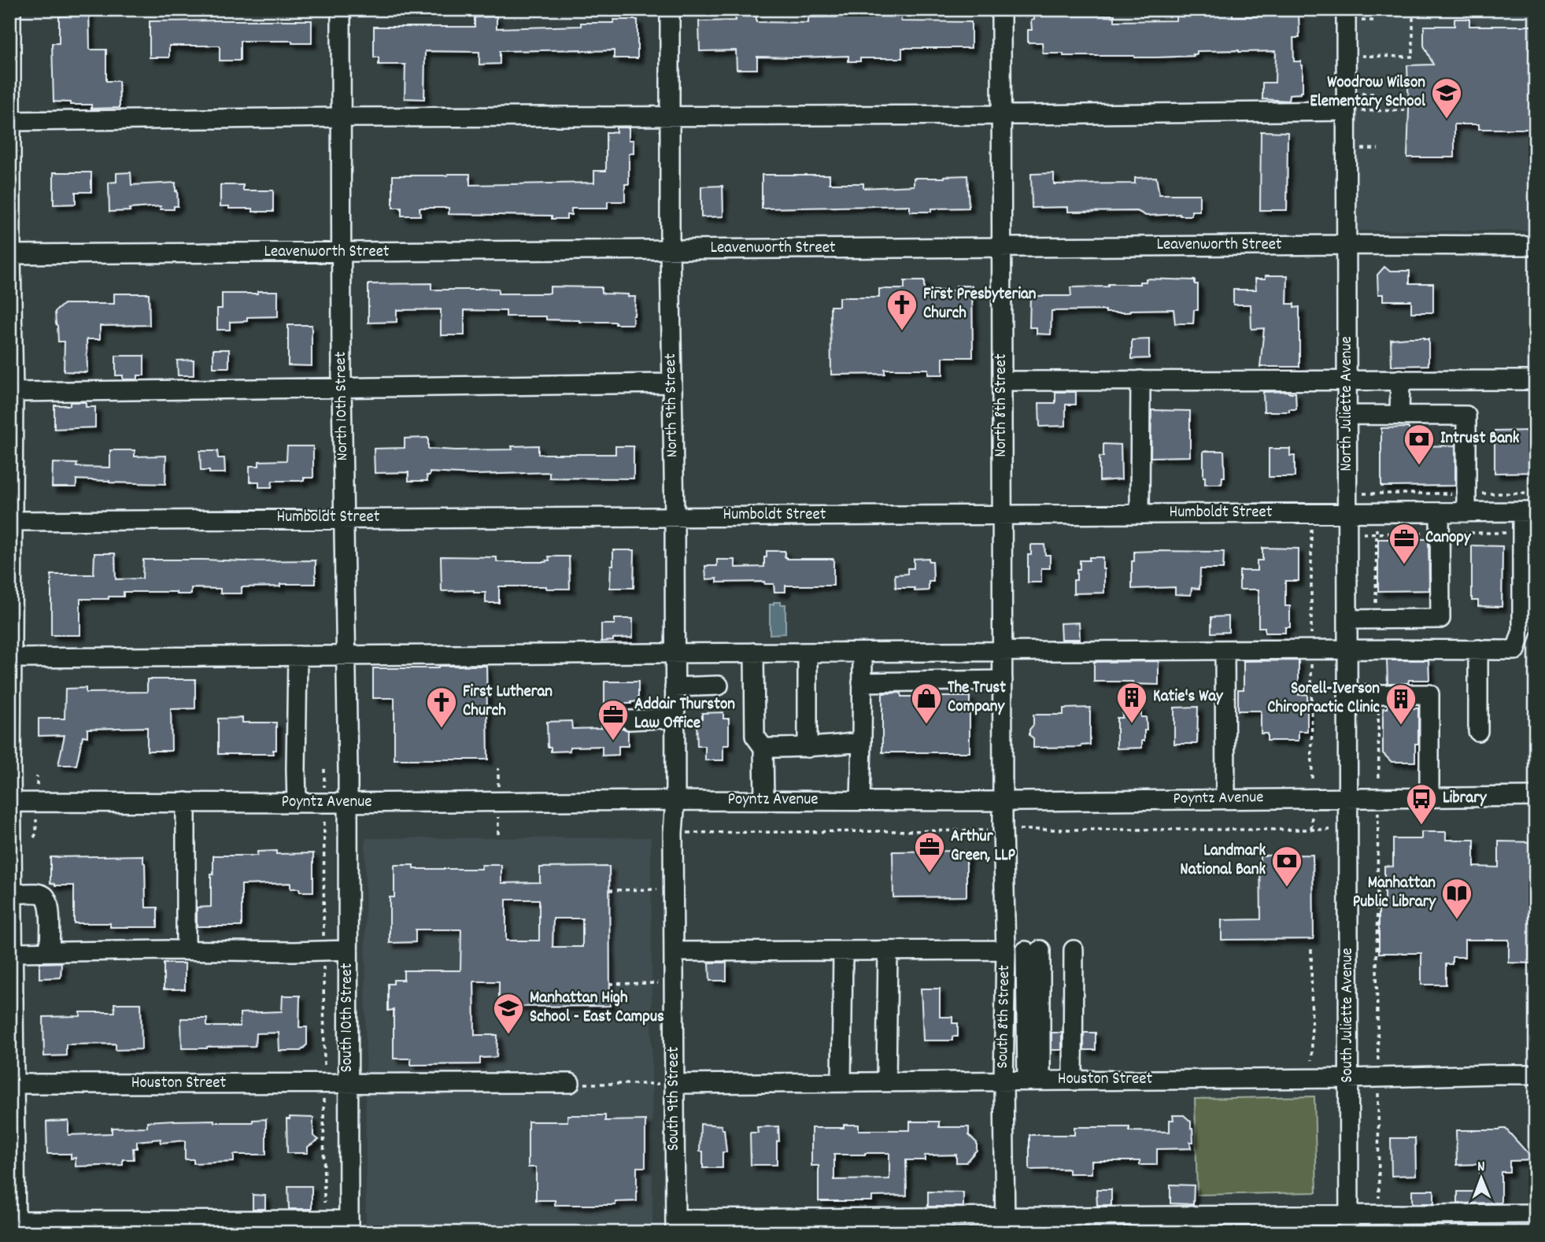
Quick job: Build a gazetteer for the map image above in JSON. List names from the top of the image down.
{
  "streets": {
    "street": [
      "Leavenworth Street",
      "North Juliette Avenue",
      "North 9th Street",
      "North 8th Street",
      "North 10th Street",
      "Humboldt Street",
      "Poyntz Avenue",
      "South Juliette Avenue",
      "South 8th Street",
      "South 10th Street",
      "Houston Street",
      "South 9th Street"
    ]
  },
  "crossings": [
    ["Leavenworth Street", "North Juliette Avenue"],
    ["Leavenworth Street", "North 9th Street"],
    ["Leavenworth Street", "North 8th Street"],
    ["Leavenworth Street", "North 10th Street"],
    ["North Juliette Avenue", "Humboldt Street"],
    ["North Juliette Avenue", "Poyntz Avenue"],
    ["North Juliette Avenue", "South Juliette Avenue"],
    ["North 9th Street", "Humboldt Street"],
    ["North 9th Street", "Poyntz Avenue"],
    ["North 9th Street", "South 9th Street"],
    ["North 8th Street", "Humboldt Street"],
    ["North 8th Street", "Poyntz Avenue"],
    ["North 8th Street", "South 8th Street"],
    ["North 10th Street", "Humboldt Street"],
    ["North 10th Street", "Poyntz Avenue"],
    ["North 10th Street", "South 10th Street"],
    ["Poyntz Avenue", "South Juliette Avenue"],
    ["Poyntz Avenue", "South 8th Street"],
    ["Poyntz Avenue", "South 10th Street"],
    ["Poyntz Avenue", "South 9th Street"],
    ["South Juliette Avenue", "Houston Street"],
    ["South 8th Street", "Houston Street"],
    ["South 10th Street", "Houston Street"],
    ["Houston Street", "South 9th Street"]
  ],
  "places": {
    "school or university": ["Woodrow Wilson Elementary School", "Manhattan High School - East Campus"],
    "church": ["First Presbyterian Church", "First Lutheran Church"],
    "bank": ["Intrust Bank", "Landmark National Bank"],
    "office": ["Canopy", "Addair Thurston Law Office", "Arthur Green, LLP"],
    "building": ["Katie's Way", "Sorell-Iverson Chiropractic Clinic"],
    "shop": ["The Trust Company"],
    "bus stop": ["Library"],
    "library": ["Manhattan Public Library"]
  },
  "north": "top"
}
